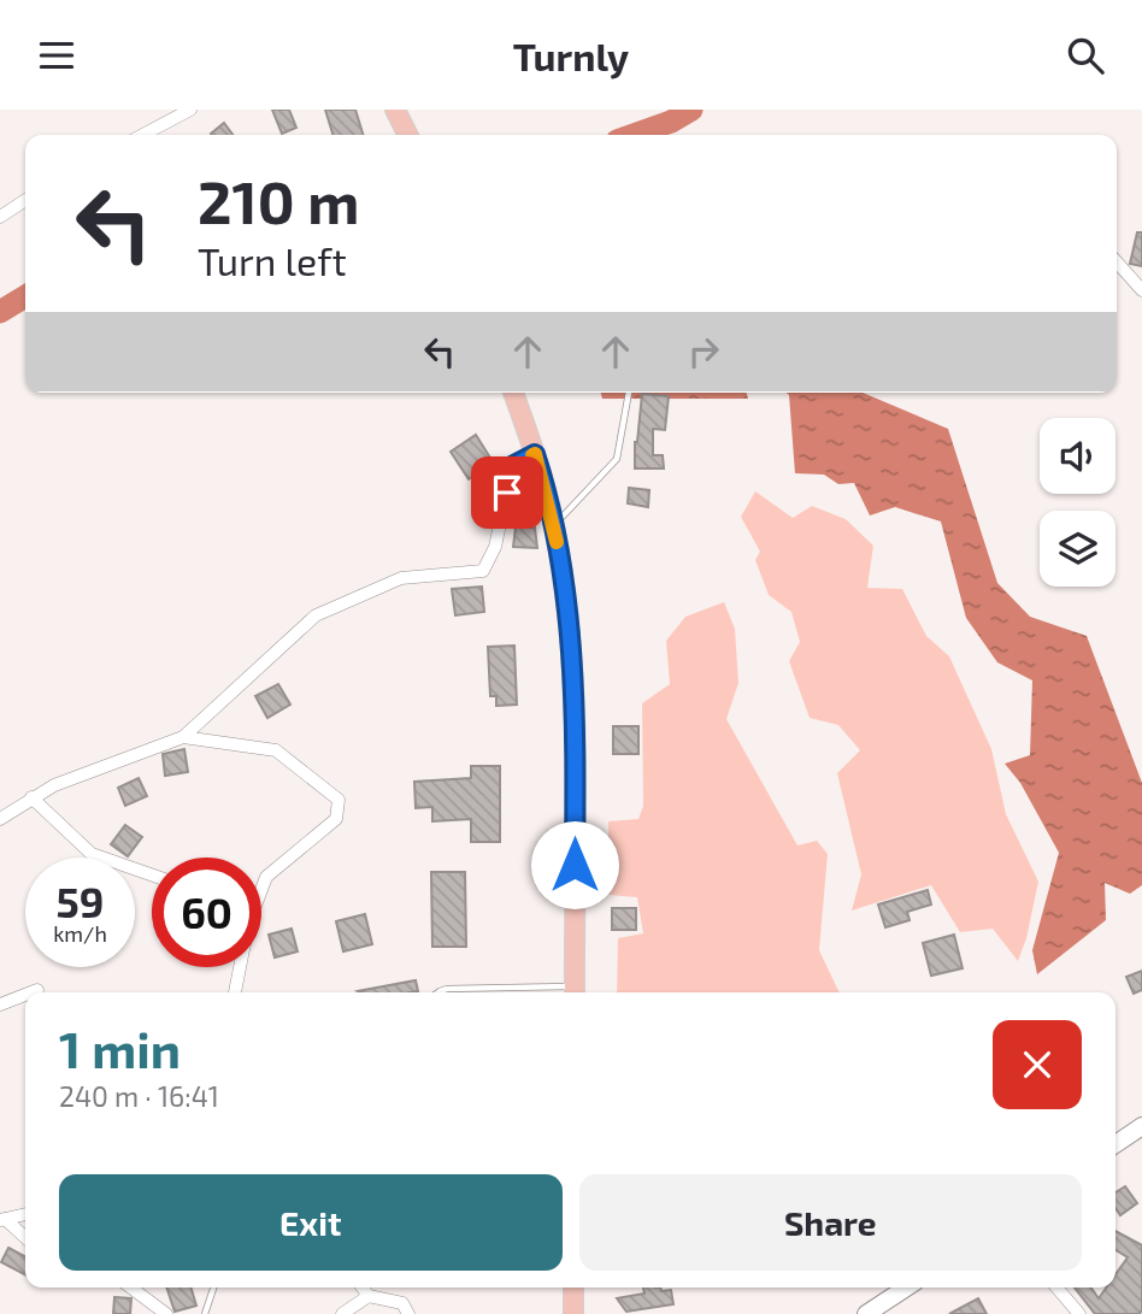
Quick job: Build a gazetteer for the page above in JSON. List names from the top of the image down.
{
  "page": {
    "header": "Turnly",
    "turn": ["210 m", "Turn left"],
    "speed": "59 km/h",
    "limit": "60",
    "heading": ["1 min", "240 m · 16:41"],
    "buttons": ["Exit", "Share"]
  }
}
